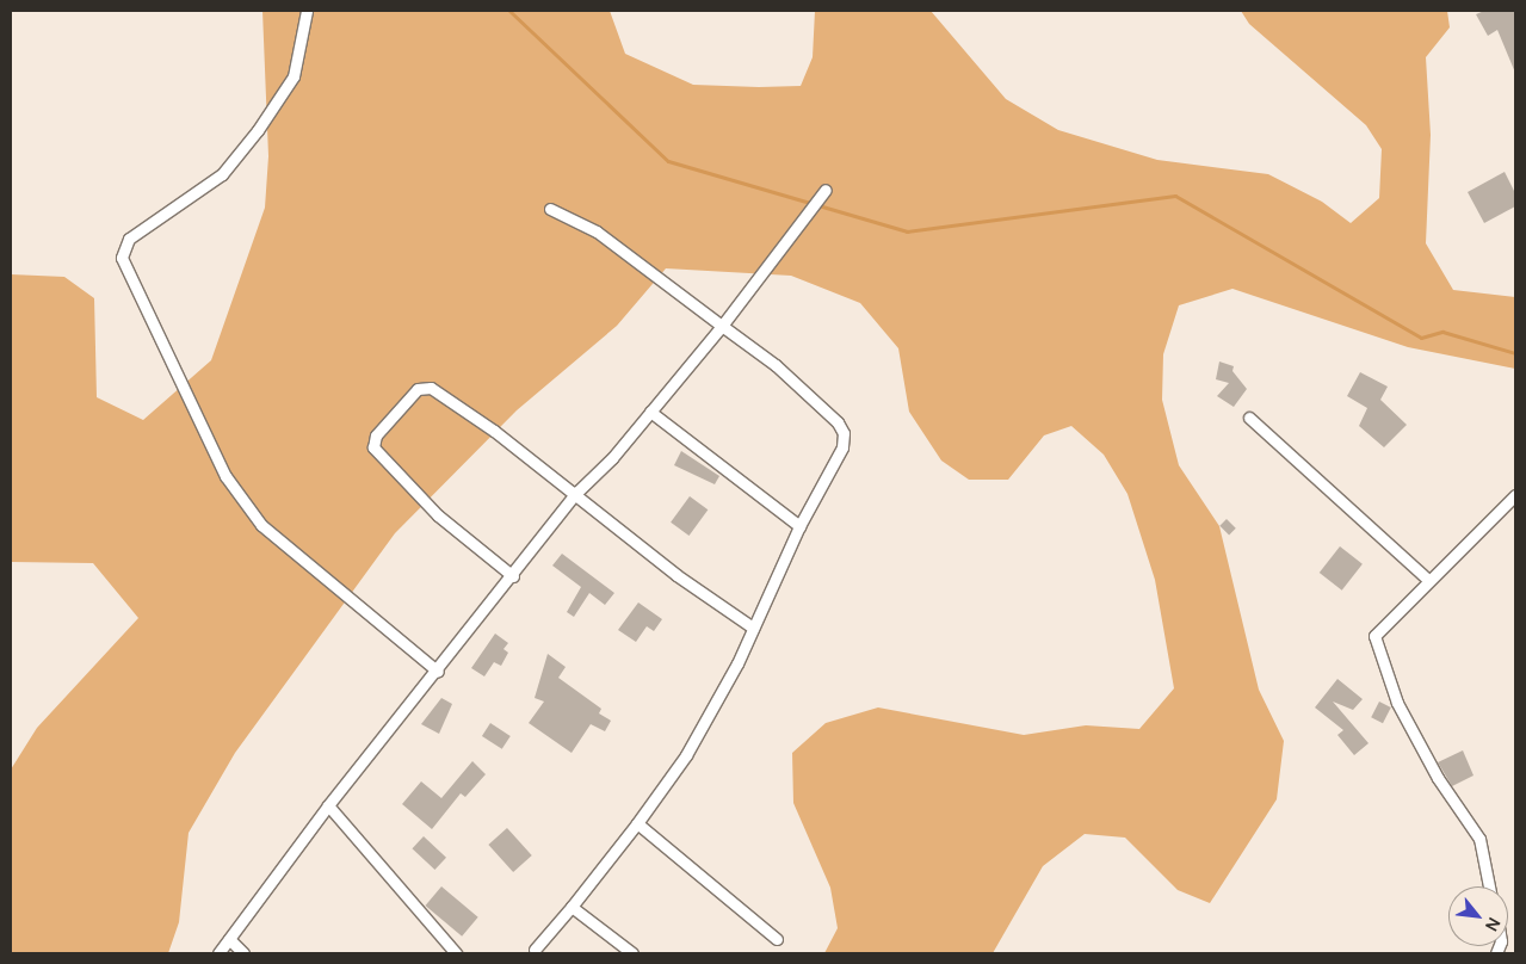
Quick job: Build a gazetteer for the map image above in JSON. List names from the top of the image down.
{
  "north": "bottom right"
}
